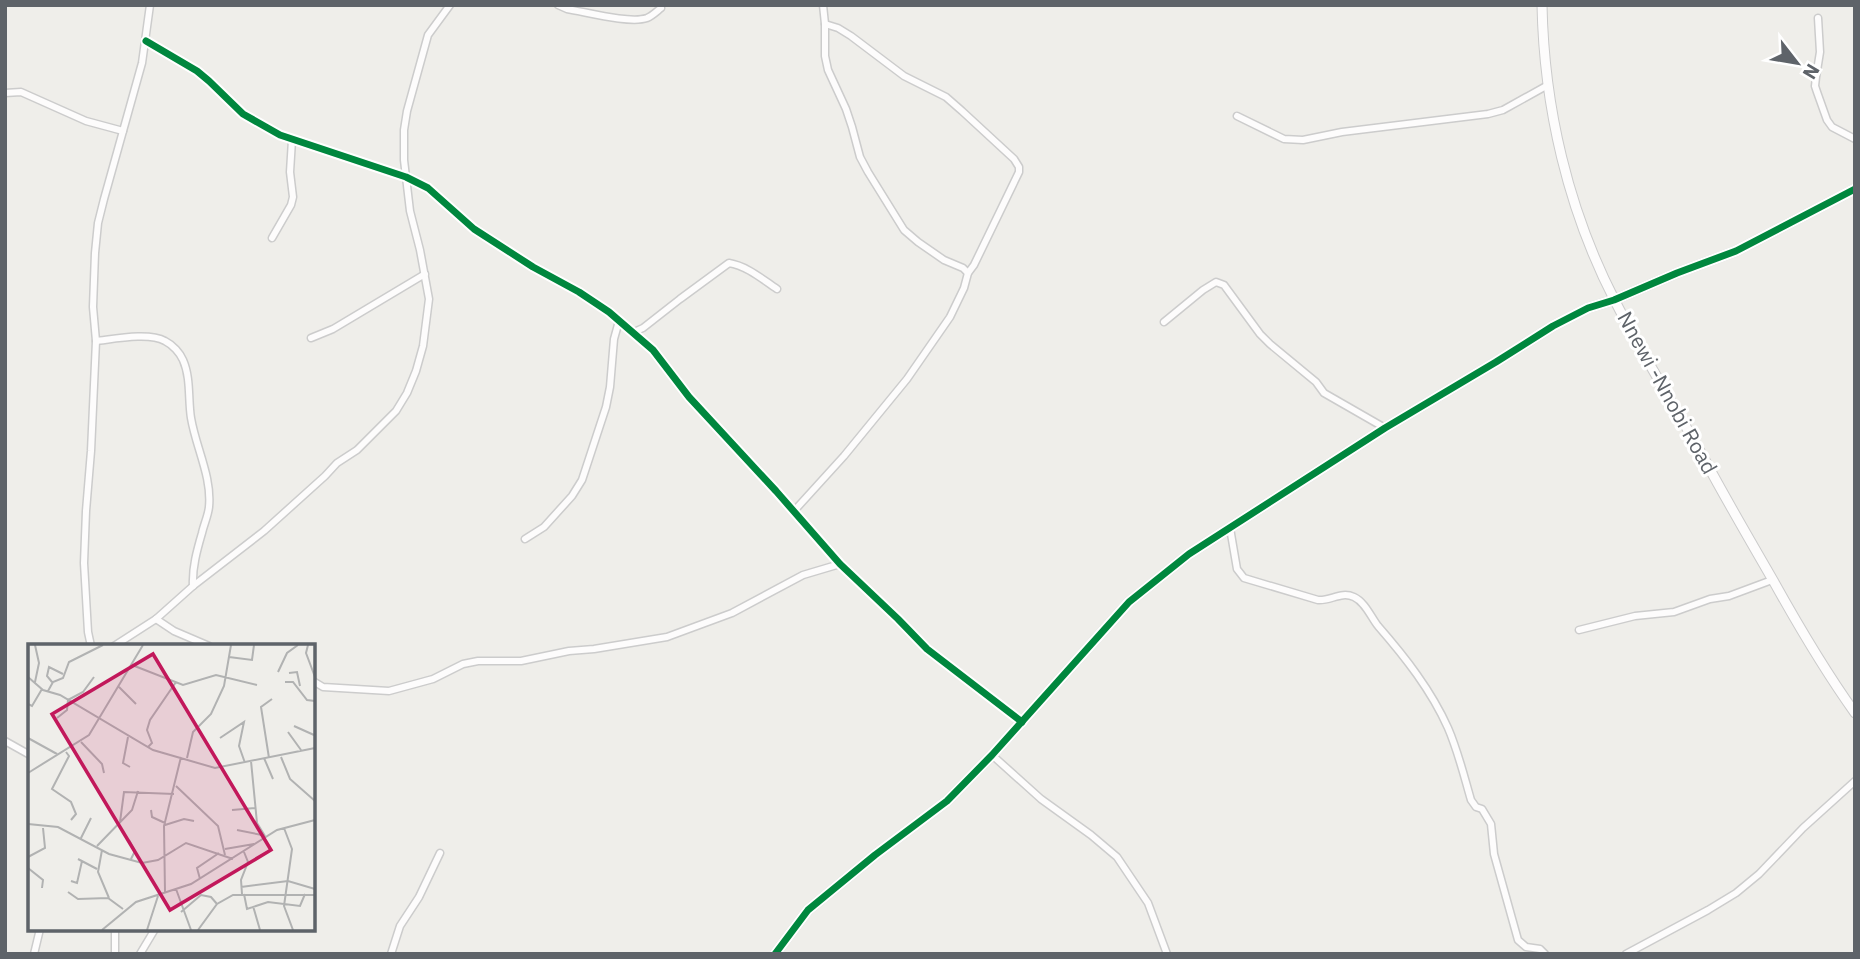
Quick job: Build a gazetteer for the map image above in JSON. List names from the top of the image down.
{
  "streets": {
    "street": ["Nnewi -Nnobi Road"]
  },
  "north": "bottom right"
}
